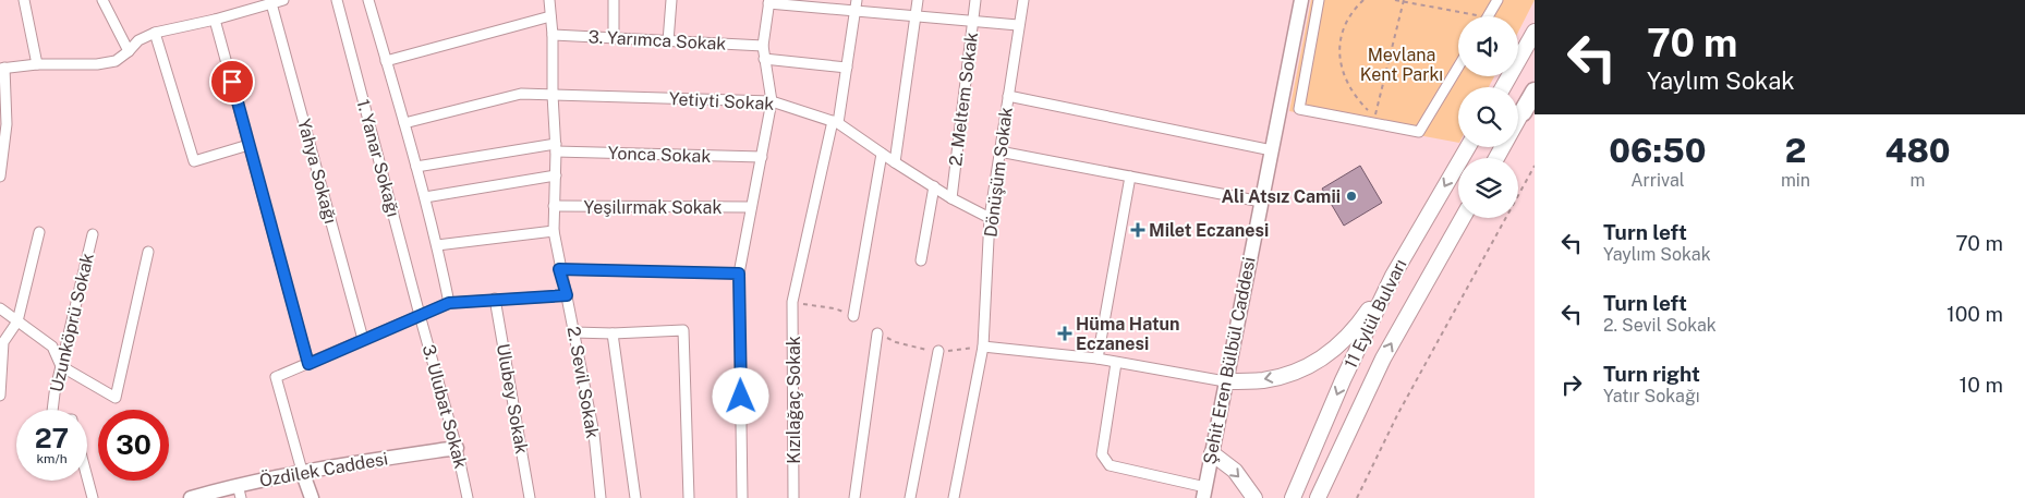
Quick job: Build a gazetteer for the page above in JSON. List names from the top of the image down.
{
  "streets": {
    "main road": ["11 Eylül Bulvarı", "Şehit Eren Bülbül Caddesi", "Özdilek Caddesi"],
    "street": [
      "3. Yarımca Sokak",
      "2. Meltem Sokak",
      "Yetiyti Sokak",
      "Yonca Sokak",
      "1. Yanar Sokağı",
      "Yahya Sokağı",
      "Dönüşüm Sokak",
      "Yeşilırmak Sokak",
      "Uzunköprü Sokak",
      "2. Sevil Sokak",
      "Ulubey Sokak",
      "Kızılağaç Sokak",
      "3. Ulubat Sokak"
    ]
  },
  "crossings": [
    ["3. Yarımca Sokak", "2. Sevil Sokak"],
    ["2. Meltem Sokak", "Yetiyti Sokak"],
    ["Yetiyti Sokak", "Dönüşüm Sokak"],
    ["Yetiyti Sokak", "2. Sevil Sokak"],
    ["Yetiyti Sokak", "Kızılağaç Sokak"],
    ["Yonca Sokak", "2. Sevil Sokak"],
    ["1. Yanar Sokağı", "3. Ulubat Sokak"],
    ["Yeşilırmak Sokak", "2. Sevil Sokak"],
    ["3. Ulubat Sokak", "Özdilek Caddesi"]
  ],
  "parks": ["Mevlana Kent Parkı"],
  "places": {
    "other": ["Ali Atsız Camii"],
    "health": ["Milet Eczanesi", "Hüma Hatun Eczanesi"]
  },
  "page": {
    "turn": ["70 m", "Yaylım Sokak"],
    "eta": [
      "06:50",
      "Arrival",
      "2",
      "min",
      "480",
      "m"
    ],
    "list": [
      {
        "name": "Turn left",
        "note": "Yaylım Sokak",
        "value": "70 m"
      },
      {
        "name": "Turn left",
        "note": "2. Sevil Sokak",
        "value": "100 m"
      },
      {
        "name": "Turn right",
        "note": "Yatır Sokağı",
        "value": "10 m"
      }
    ],
    "speed": "27 km/h",
    "limit": "30"
  }
}
